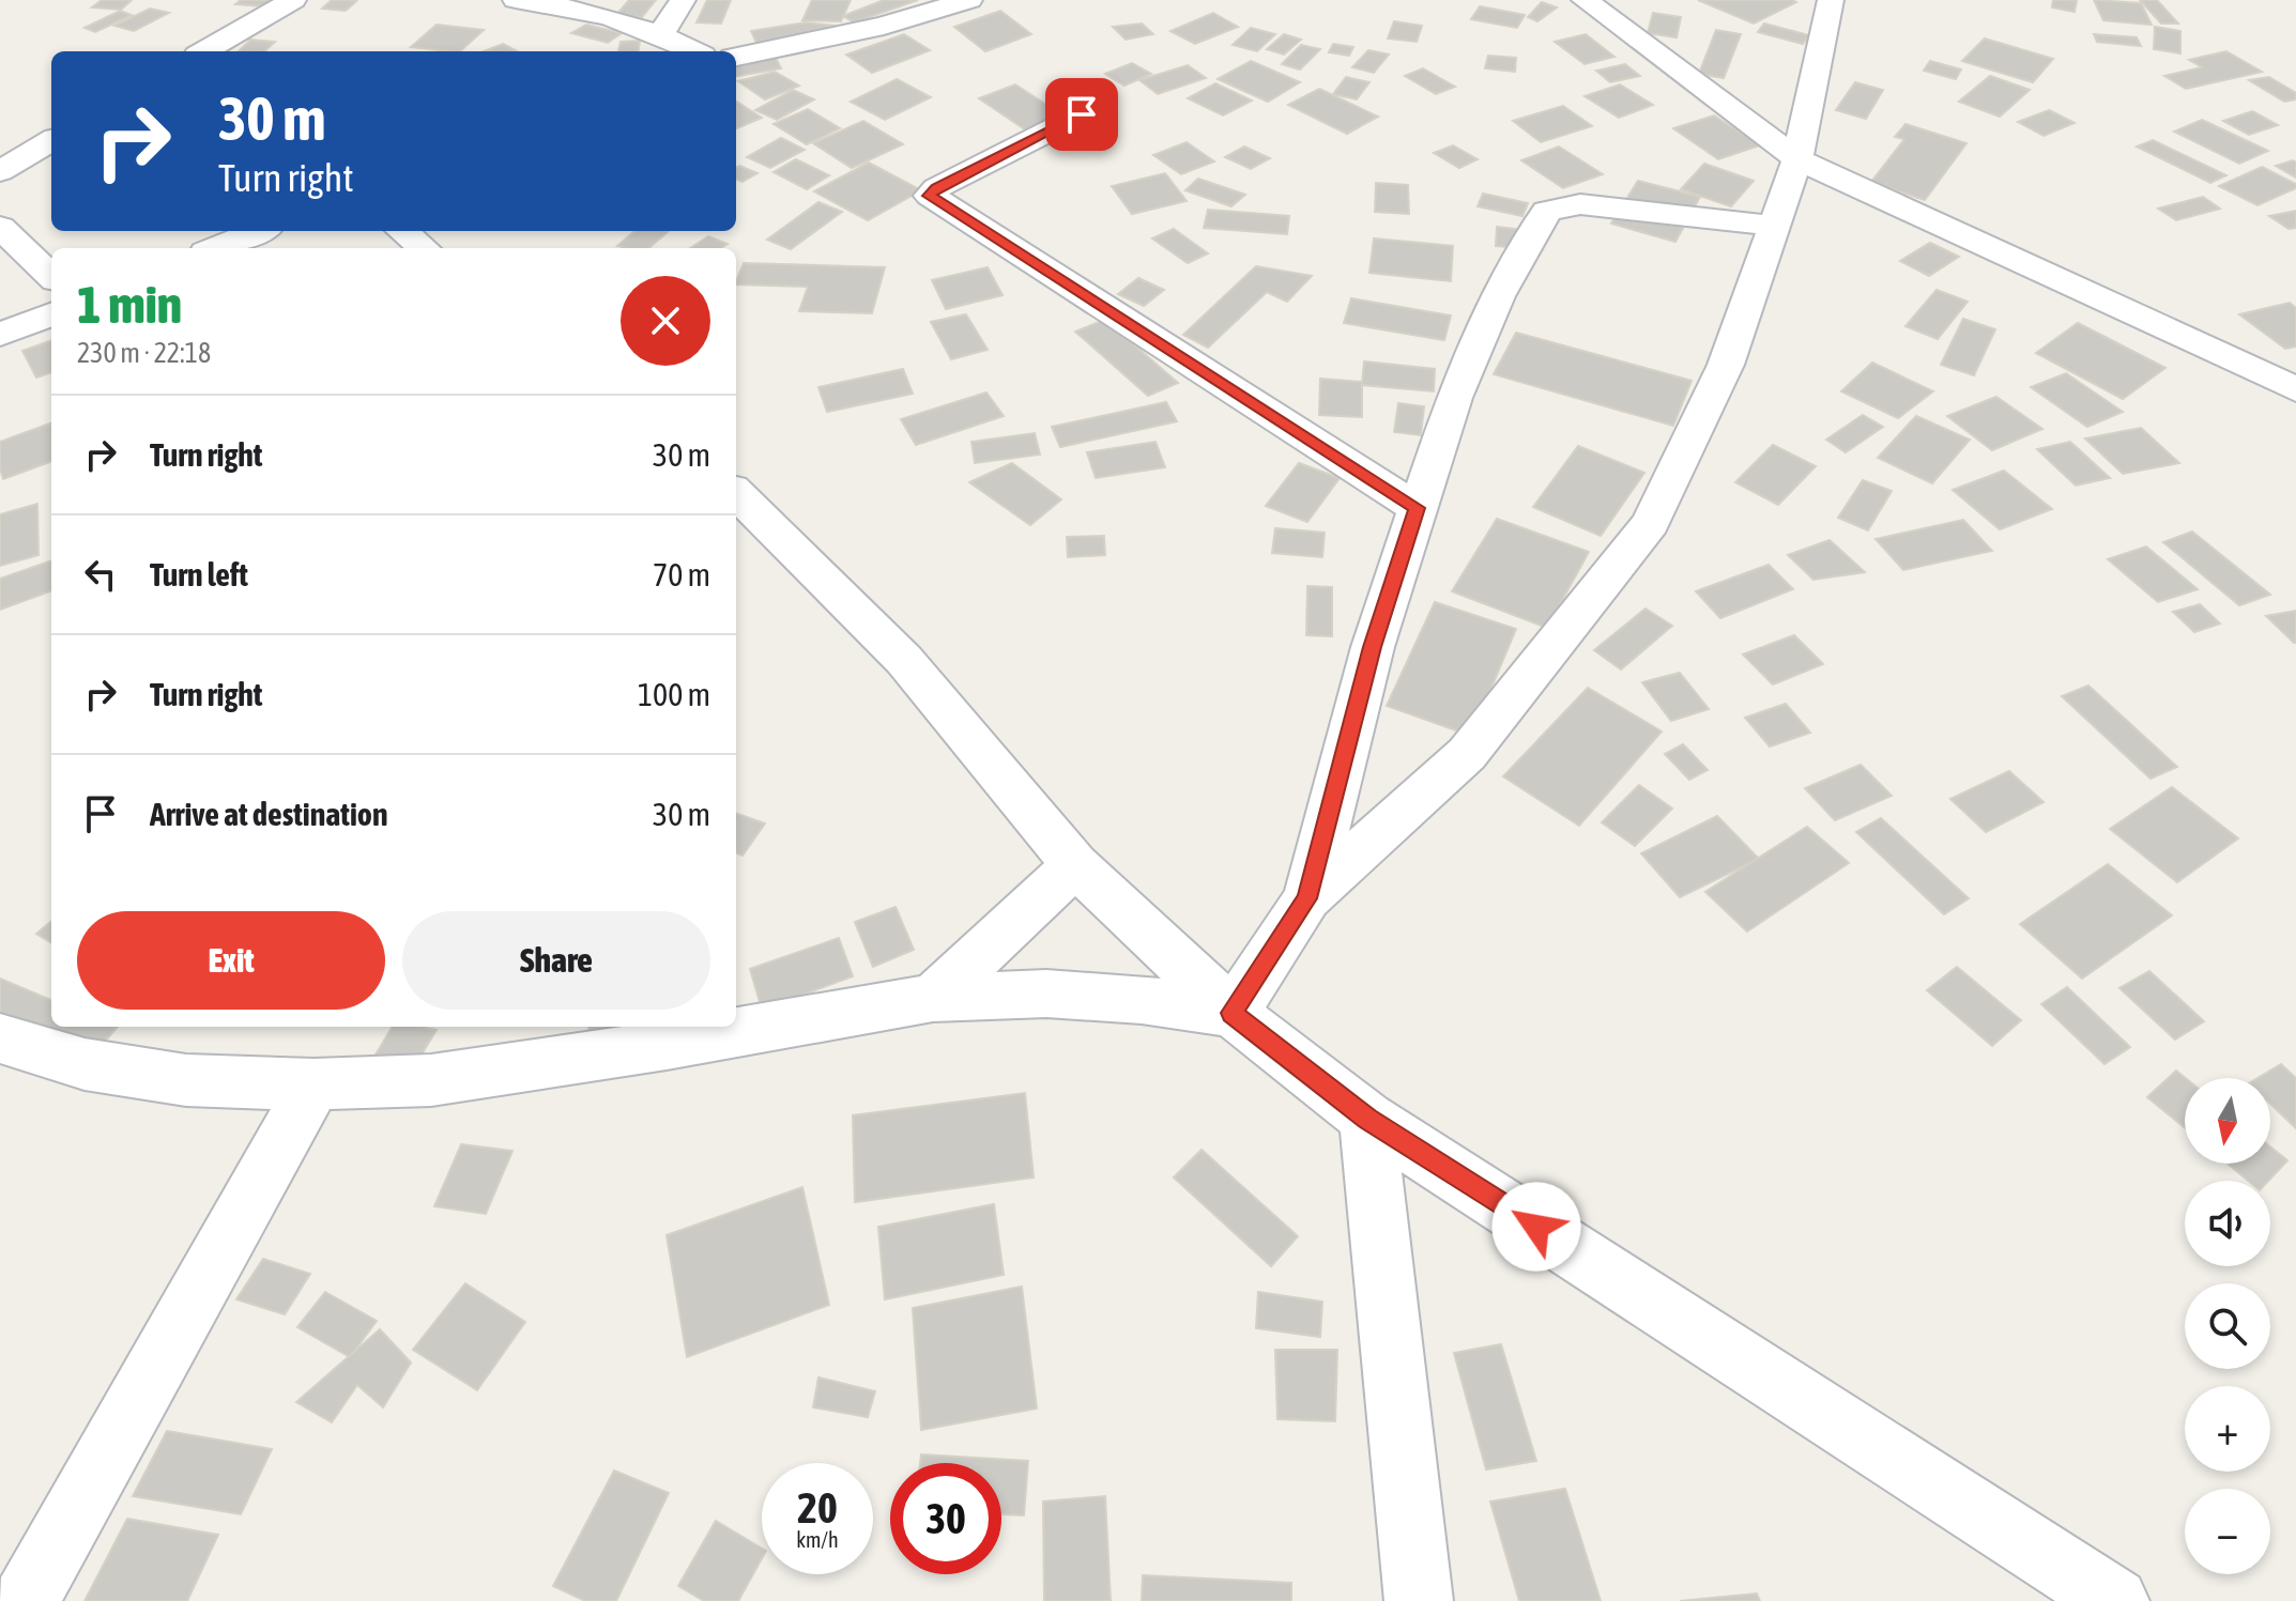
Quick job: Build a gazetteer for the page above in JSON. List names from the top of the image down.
{
  "north": "bottom",
  "page": {
    "turn": ["30 m", "Turn right"],
    "heading": ["1 min", "230 m · 22:18"],
    "list": [
      {
        "name": "Turn right",
        "value": "30 m"
      },
      {
        "name": "Turn left",
        "value": "70 m"
      },
      {
        "name": "Turn right",
        "value": "100 m"
      },
      {
        "name": "Arrive at destination",
        "value": "30 m"
      }
    ],
    "buttons": ["Exit", "Share"],
    "map_buttons": ["+", "−"],
    "speed": "20 km/h",
    "limit": "30"
  }
}
